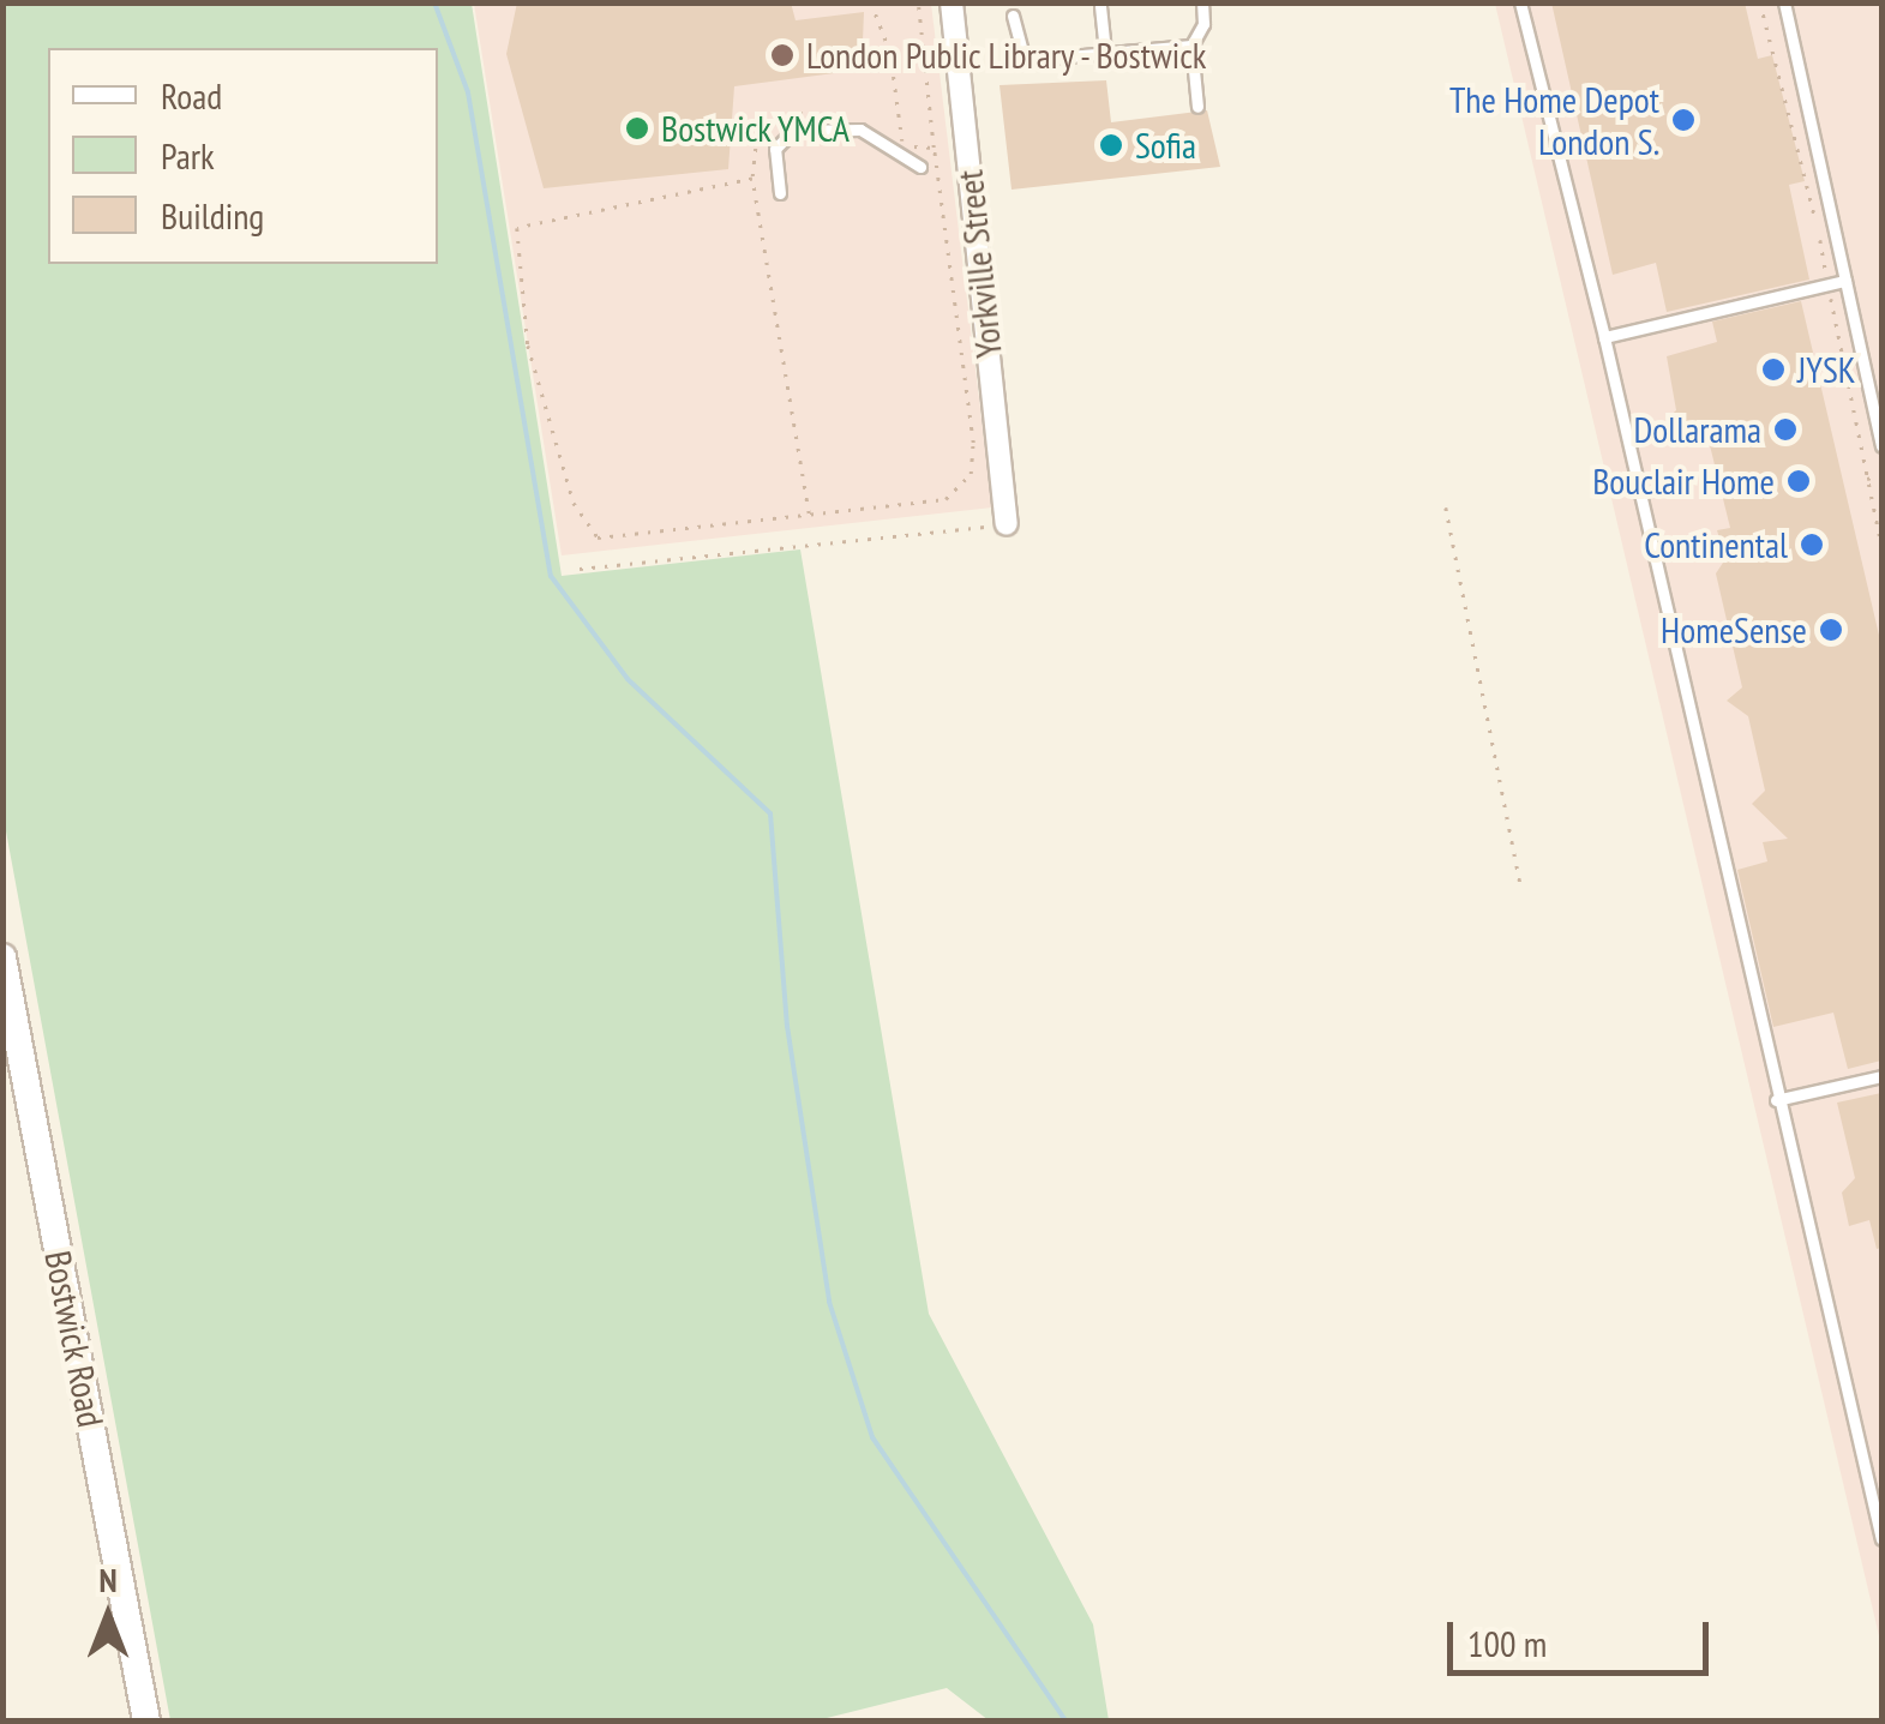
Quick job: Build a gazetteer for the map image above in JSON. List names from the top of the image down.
{
  "streets": {
    "main road": ["Bostwick Road"],
    "street": ["Yorkville Street"]
  },
  "places": [
    "London Public Library - Bostwick",
    "The Home Depot London S.",
    "Bostwick YMCA",
    "Sofia",
    "JYSK",
    "Dollarama",
    "Bouclair Home",
    "Continental",
    "HomeSense"
  ],
  "legend": ["Road", "Park", "Building"],
  "scale_bar": "100 m",
  "north": "top"
}
